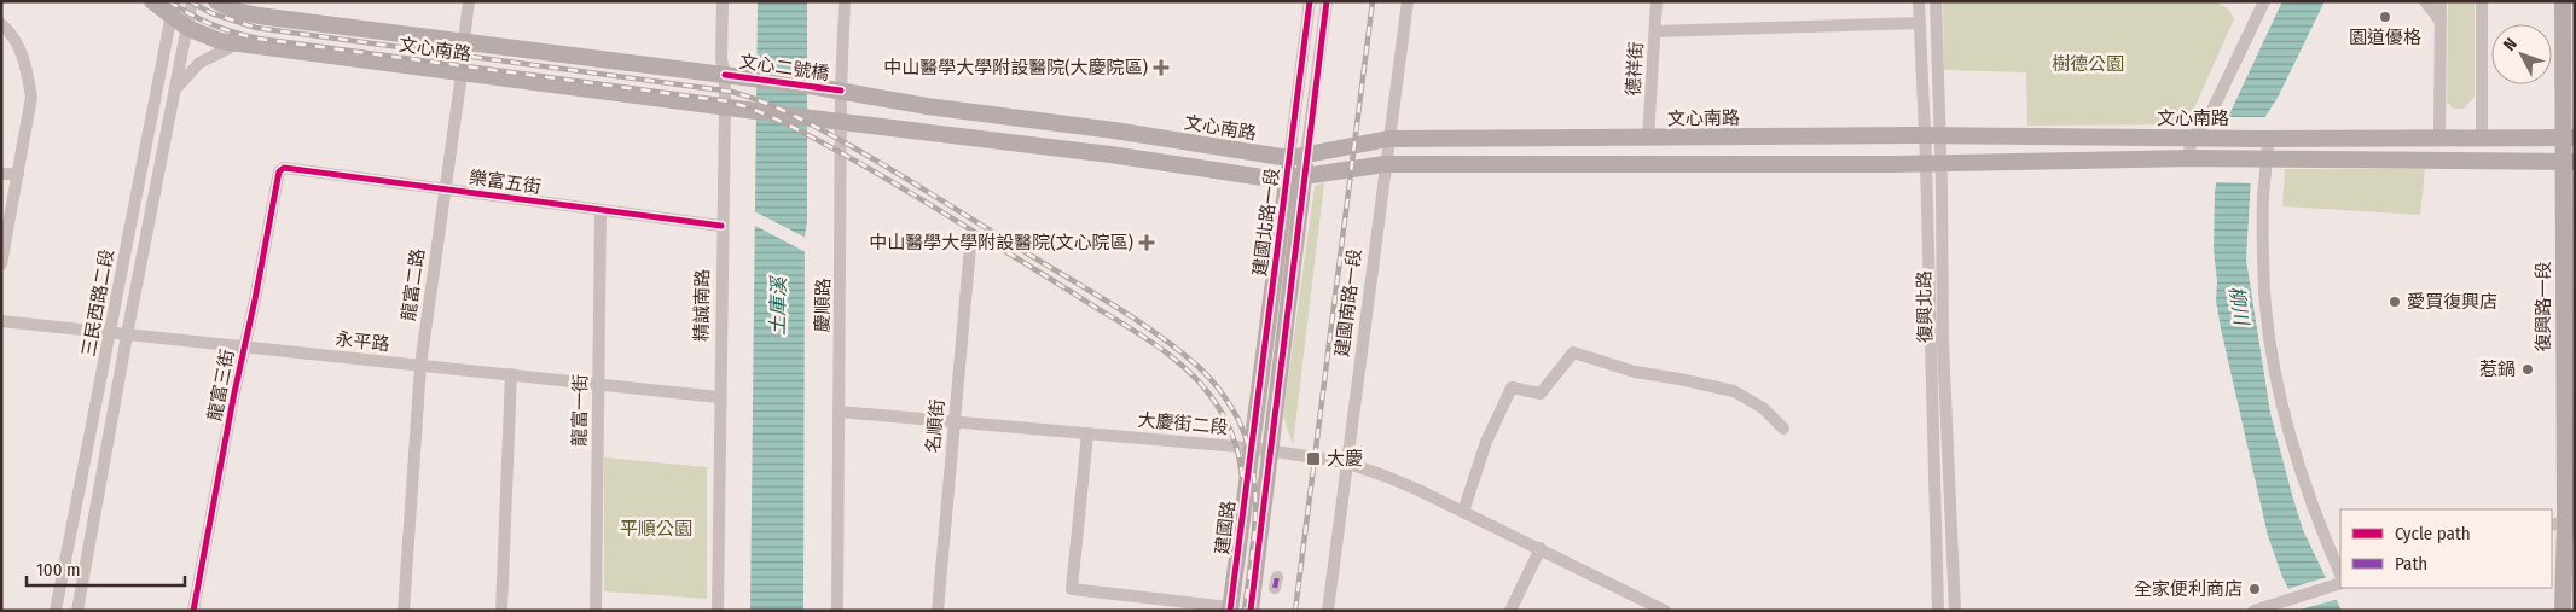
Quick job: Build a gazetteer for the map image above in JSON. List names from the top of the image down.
{
  "streets": {
    "main road": [
      "文心南路",
      "文心二號橋",
      "建國北路一段",
      "復興路一段",
      "建國路"
    ],
    "street": [
      "德祥街",
      "樂富五街",
      "龍富二路",
      "三民西路二段",
      "建國南路一段",
      "精誠南路",
      "慶順路",
      "復興北路",
      "永平路",
      "龍富三街",
      "龍富一街",
      "大慶街二段",
      "名順街"
    ]
  },
  "crossings": [
    ["文心南路", "文心二號橋"],
    ["文心南路", "德祥街"],
    ["文心南路", "建國北路一段"],
    ["文心南路", "龍富二路"],
    ["文心南路", "三民西路二段"],
    ["文心南路", "建國南路一段"],
    ["文心南路", "精誠南路"],
    ["文心南路", "慶順路"],
    ["文心南路", "復興北路"],
    ["文心南路", "復興路一段"],
    ["文心二號橋", "精誠南路"],
    ["文心二號橋", "慶順路"],
    ["樂富五街", "龍富二路"],
    ["樂富五街", "精誠南路"],
    ["樂富五街", "龍富三街"],
    ["樂富五街", "龍富一街"],
    ["建國北路一段", "大慶街二段"],
    ["建國北路一段", "建國路"],
    ["龍富二路", "永平路"],
    ["三民西路二段", "永平路"],
    ["建國南路一段", "大慶街二段"],
    ["精誠南路", "永平路"],
    ["慶順路", "大慶街二段"],
    ["永平路", "龍富三街"],
    ["永平路", "龍富一街"],
    ["大慶街二段", "名順街"],
    ["大慶街二段", "建國路"]
  ],
  "water": ["柳川", "土庫溪"],
  "parks": ["樹德公園", "平順公園"],
  "places": {
    "other": [
      "園道優格",
      "愛買復興店",
      "惹鍋",
      "全家便利商店"
    ],
    "health": ["中山醫學大學附設醫院(大慶院區)", "中山醫學大學附設醫院(文心院區)"],
    "transit": ["大慶"]
  },
  "legend": ["Cycle path", "Path"],
  "scale_bar": "100 m",
  "north": "top left"
}
